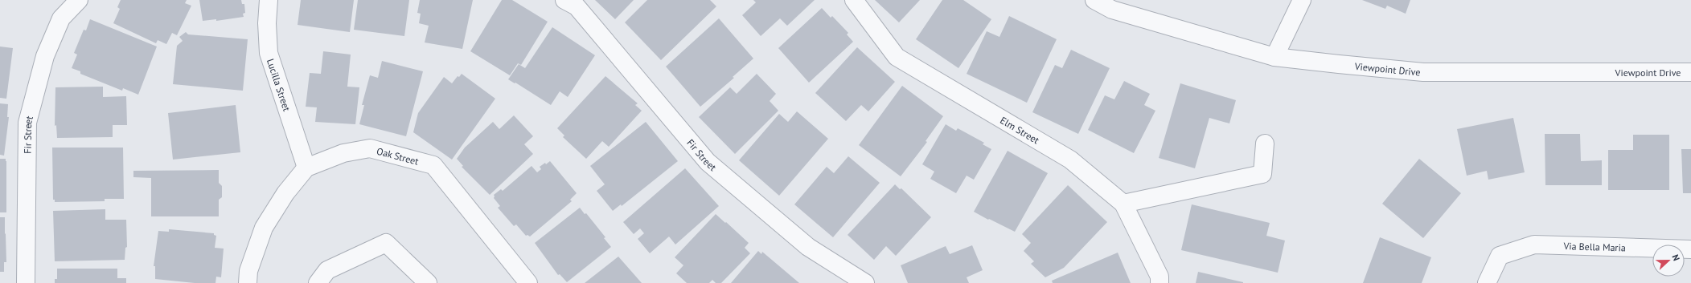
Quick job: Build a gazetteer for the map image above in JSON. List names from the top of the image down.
{
  "streets": {
    "street": [
      "Viewpoint Drive",
      "Lucilla Street",
      "Elm Street",
      "Fir Street",
      "Oak Street",
      "Via Bella Maria"
    ]
  },
  "crossings": [
    ["Lucilla Street", "Oak Street"]
  ],
  "north": "right"
}
